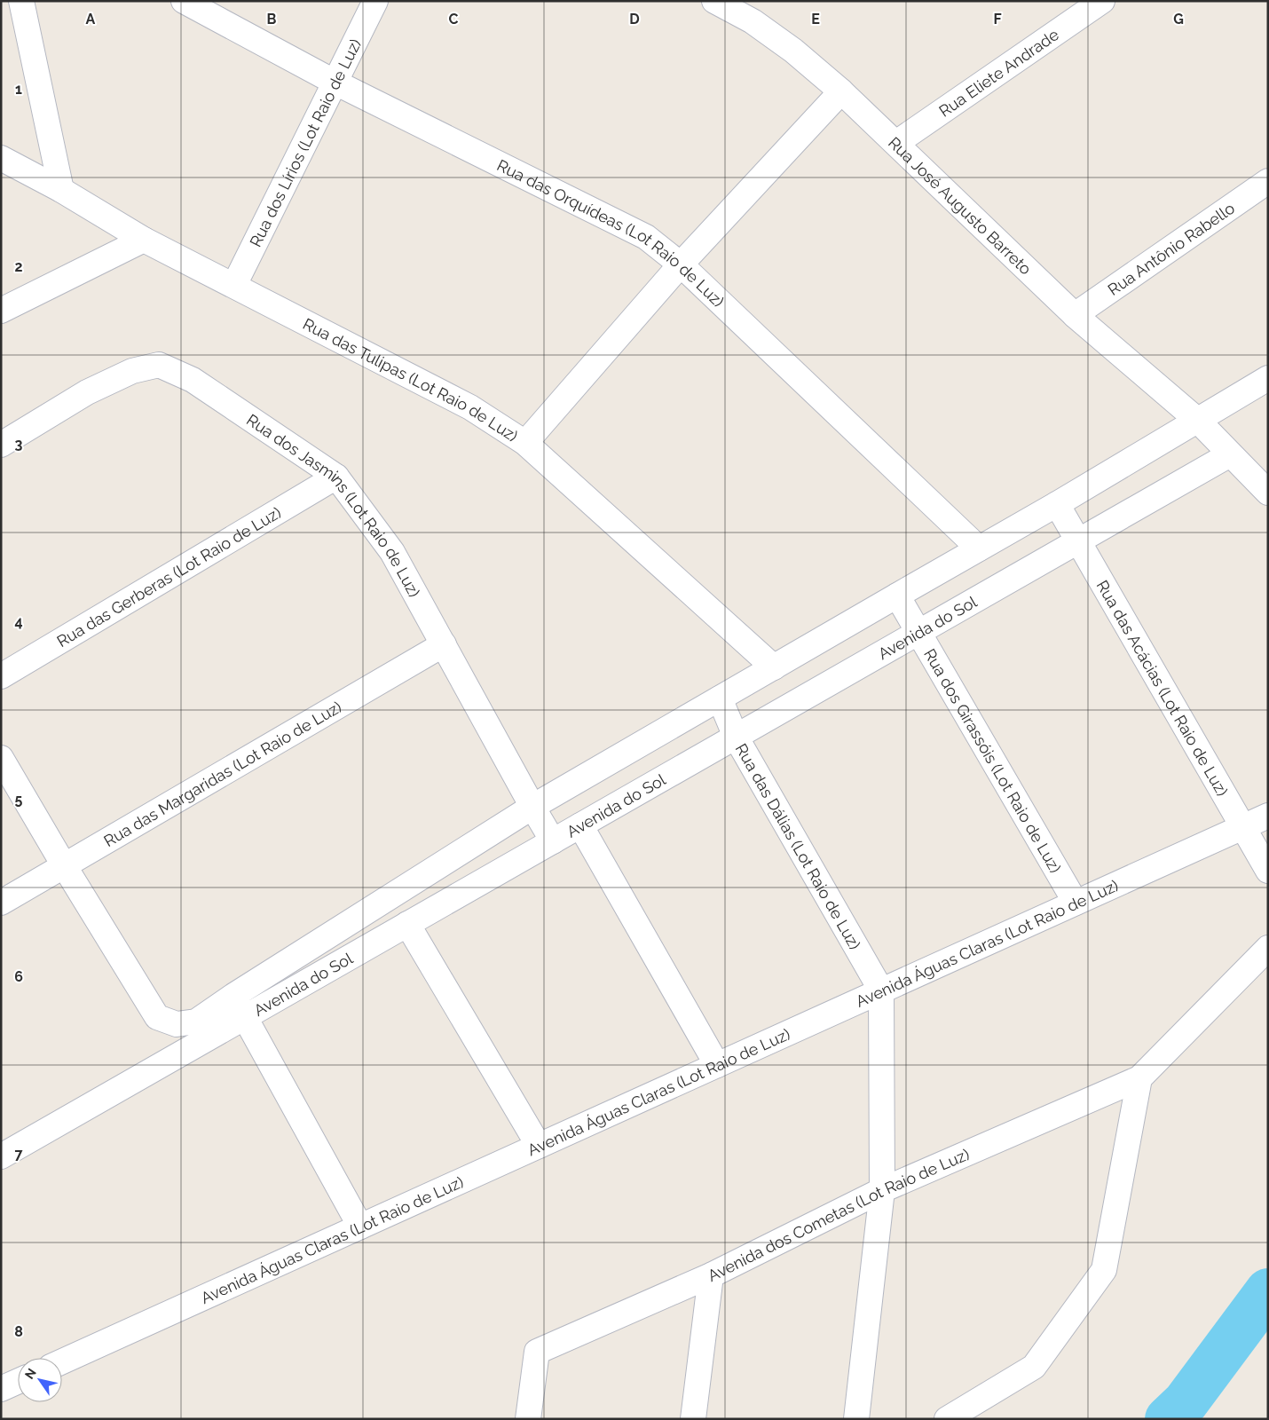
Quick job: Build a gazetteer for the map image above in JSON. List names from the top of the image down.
{
  "streets": {
    "street": [
      "Rua Eliete Andrade",
      "Rua dos Lírios (Lot Raio de Luz)",
      "Rua José Augusto Barreto",
      "Rua das Orquídeas (Lot Raio de Luz)",
      "Rua Antônio Rabello",
      "Rua das Tulipas (Lot Raio de Luz)",
      "Rua dos Jasmins (Lot Raio de Luz)",
      "Rua das Gerberas (Lot Raio de Luz)",
      "Avenida do Sol",
      "Rua das Acácias (Lot Raio de Luz)",
      "Rua dos Girassóis (Lot Raio de Luz)",
      "Rua das Margaridas (Lot Raio de Luz)",
      "Rua das Dálias (Lot Raio de Luz)",
      "Avenida Águas Claras (Lot Raio de Luz)",
      "Avenida dos Cometas (Lot Raio de Luz)"
    ]
  },
  "crossings": [
    ["Rua Eliete Andrade", "Rua José Augusto Barreto"],
    ["Rua dos Lírios (Lot Raio de Luz)", "Rua das Orquídeas (Lot Raio de Luz)"],
    ["Rua dos Lírios (Lot Raio de Luz)", "Rua das Tulipas (Lot Raio de Luz)"],
    ["Rua José Augusto Barreto", "Rua Antônio Rabello"],
    ["Rua José Augusto Barreto", "Avenida do Sol"],
    ["Rua das Orquídeas (Lot Raio de Luz)", "Avenida do Sol"],
    ["Rua das Tulipas (Lot Raio de Luz)", "Avenida do Sol"],
    ["Rua dos Jasmins (Lot Raio de Luz)", "Rua das Gerberas (Lot Raio de Luz)"],
    ["Rua dos Jasmins (Lot Raio de Luz)", "Avenida do Sol"],
    ["Rua dos Jasmins (Lot Raio de Luz)", "Rua das Margaridas (Lot Raio de Luz)"],
    ["Avenida do Sol", "Rua das Acácias (Lot Raio de Luz)"],
    ["Avenida do Sol", "Rua dos Girassóis (Lot Raio de Luz)"],
    ["Avenida do Sol", "Rua das Margaridas (Lot Raio de Luz)"],
    ["Avenida do Sol", "Rua das Dálias (Lot Raio de Luz)"],
    ["Rua das Acácias (Lot Raio de Luz)", "Avenida Águas Claras (Lot Raio de Luz)"],
    ["Rua dos Girassóis (Lot Raio de Luz)", "Avenida Águas Claras (Lot Raio de Luz)"],
    ["Rua das Dálias (Lot Raio de Luz)", "Avenida Águas Claras (Lot Raio de Luz)"]
  ],
  "north": "top left",
  "grid": {
    "columns": [
      "A",
      "B",
      "C",
      "D",
      "E",
      "F",
      "G"
    ],
    "rows": [
      "1",
      "2",
      "3",
      "4",
      "5",
      "6",
      "7",
      "8"
    ]
  }
}
